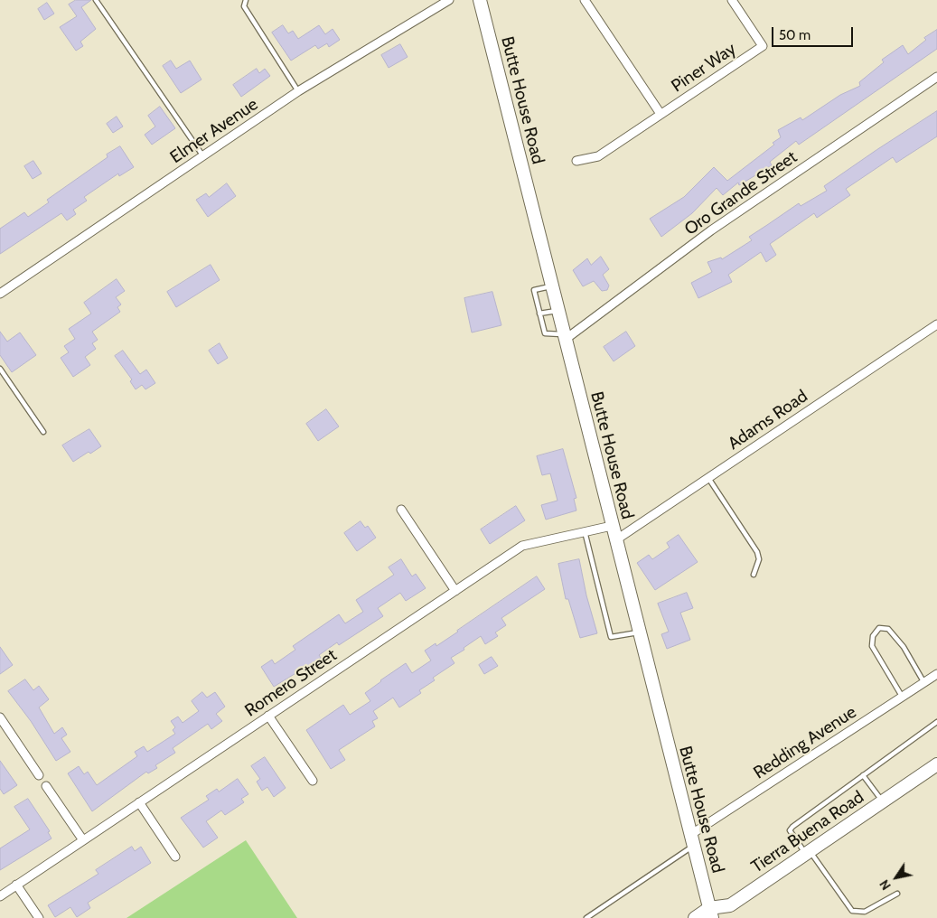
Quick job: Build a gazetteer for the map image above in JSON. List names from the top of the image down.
{
  "streets": {
    "main road": ["Butte House Road", "Tierra Buena Road"],
    "street": [
      "Piner Way",
      "Elmer Avenue",
      "Oro Grande Street",
      "Adams Road",
      "Romero Street",
      "Redding Avenue"
    ]
  },
  "crossings": [
    ["Butte House Road", "Oro Grande Street"],
    ["Butte House Road", "Adams Road"],
    ["Butte House Road", "Romero Street"],
    ["Butte House Road", "Redding Avenue"],
    ["Butte House Road", "Tierra Buena Road"]
  ],
  "scale_bar": "50 m",
  "north": "bottom left"
}
